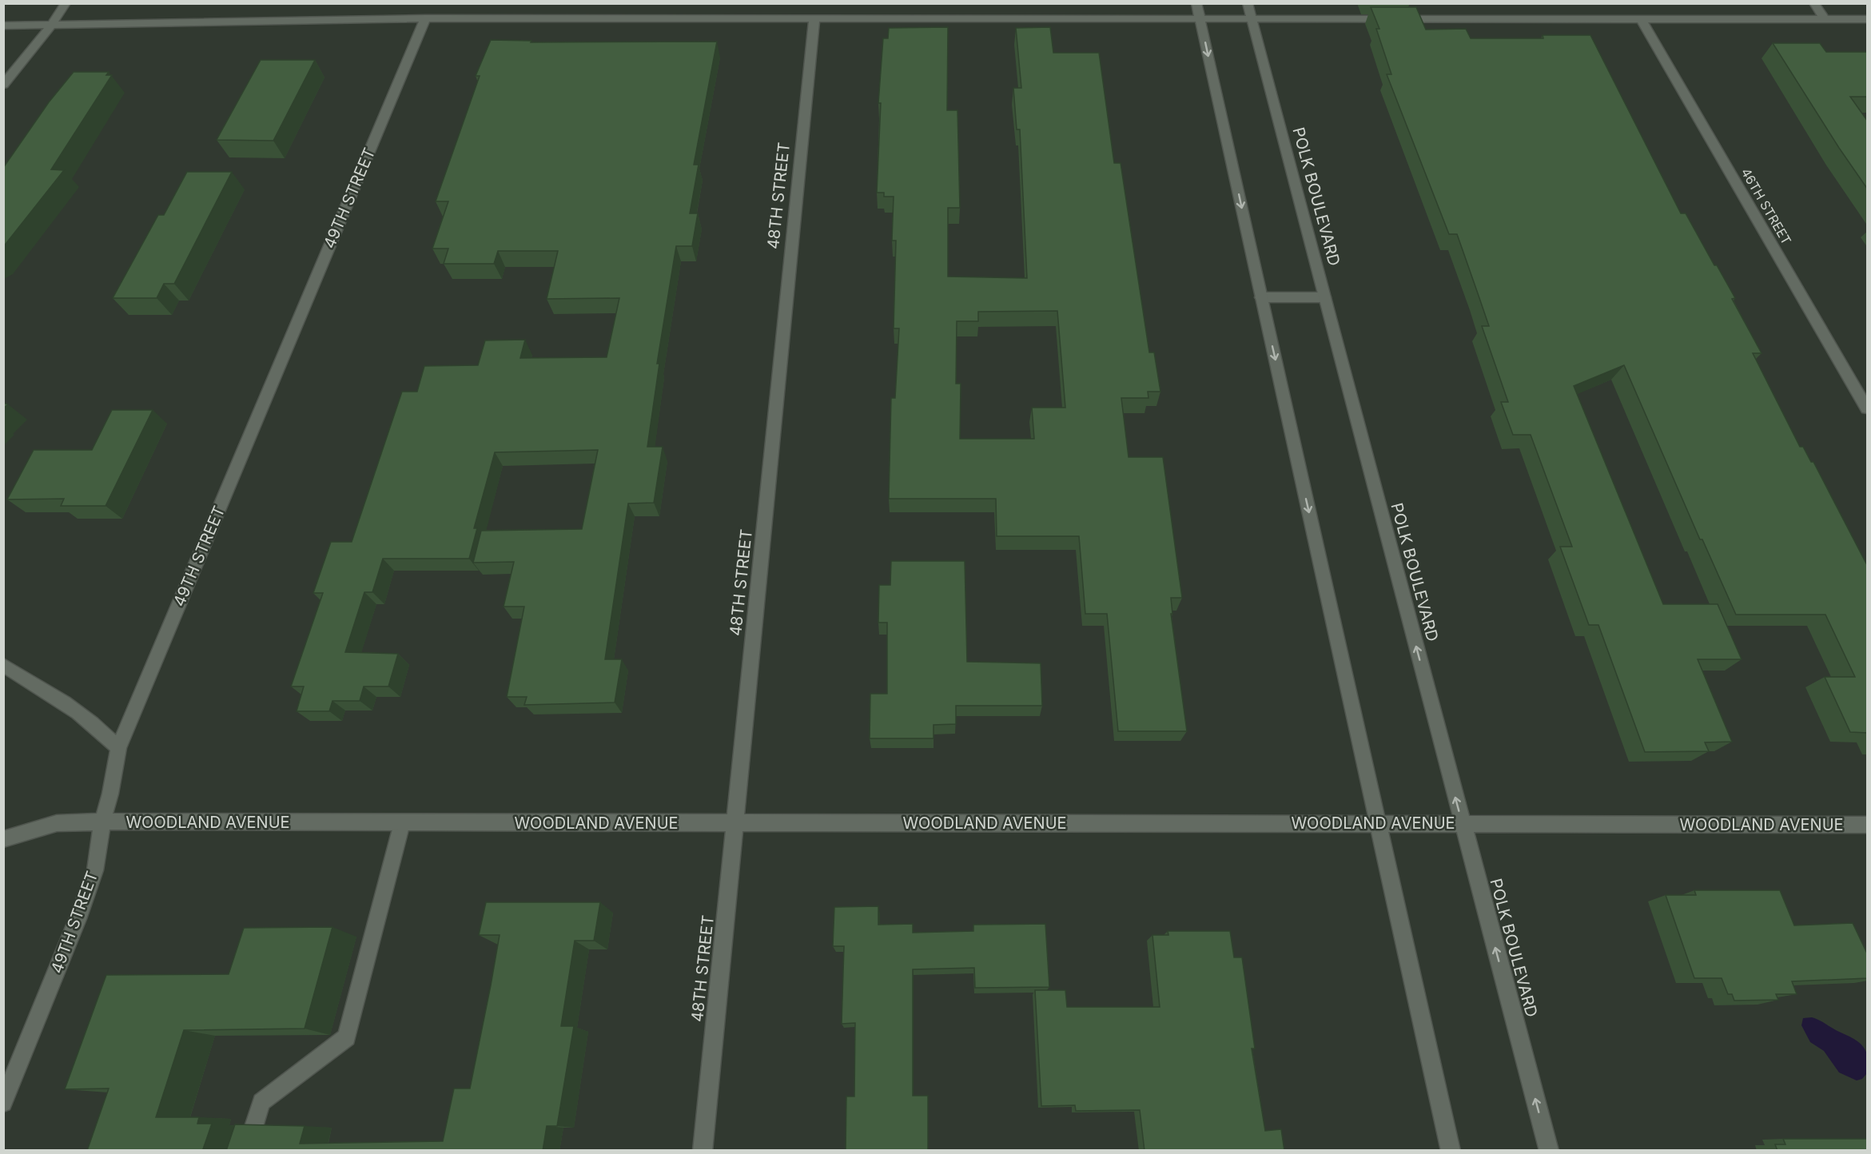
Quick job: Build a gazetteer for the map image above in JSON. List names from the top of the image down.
{
  "streets": {
    "street": [
      "48TH STREET",
      "POLK BOULEVARD",
      "49TH STREET",
      "46TH STREET",
      "WOODLAND AVENUE"
    ]
  },
  "crossings": [
    ["48TH STREET", "WOODLAND AVENUE"],
    ["POLK BOULEVARD", "WOODLAND AVENUE"],
    ["49TH STREET", "WOODLAND AVENUE"]
  ]
}
